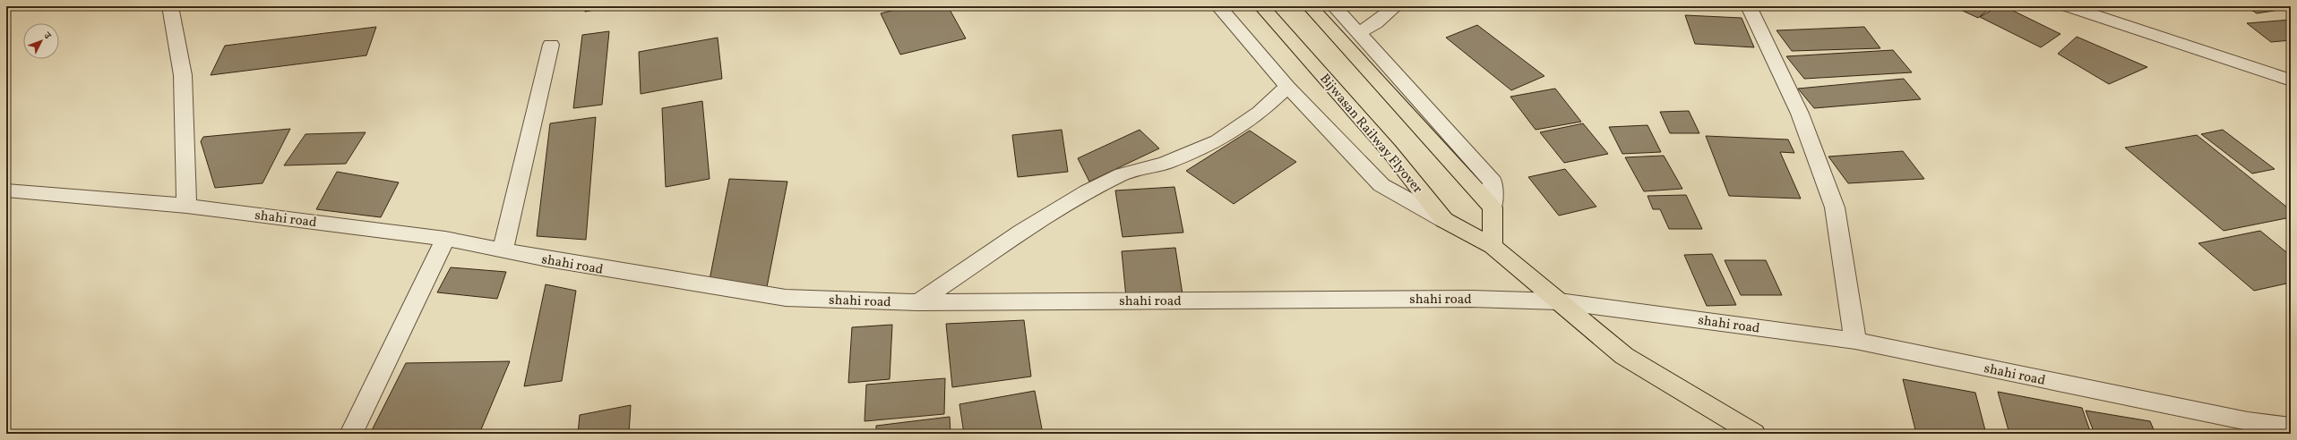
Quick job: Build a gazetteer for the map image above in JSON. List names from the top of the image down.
{
  "streets": {
    "main road": ["Bijwasan Railway Flyover"],
    "street": ["shahi road"]
  },
  "crossings": [
    ["Bijwasan Railway Flyover", "shahi road"]
  ],
  "north": "top right"
}
